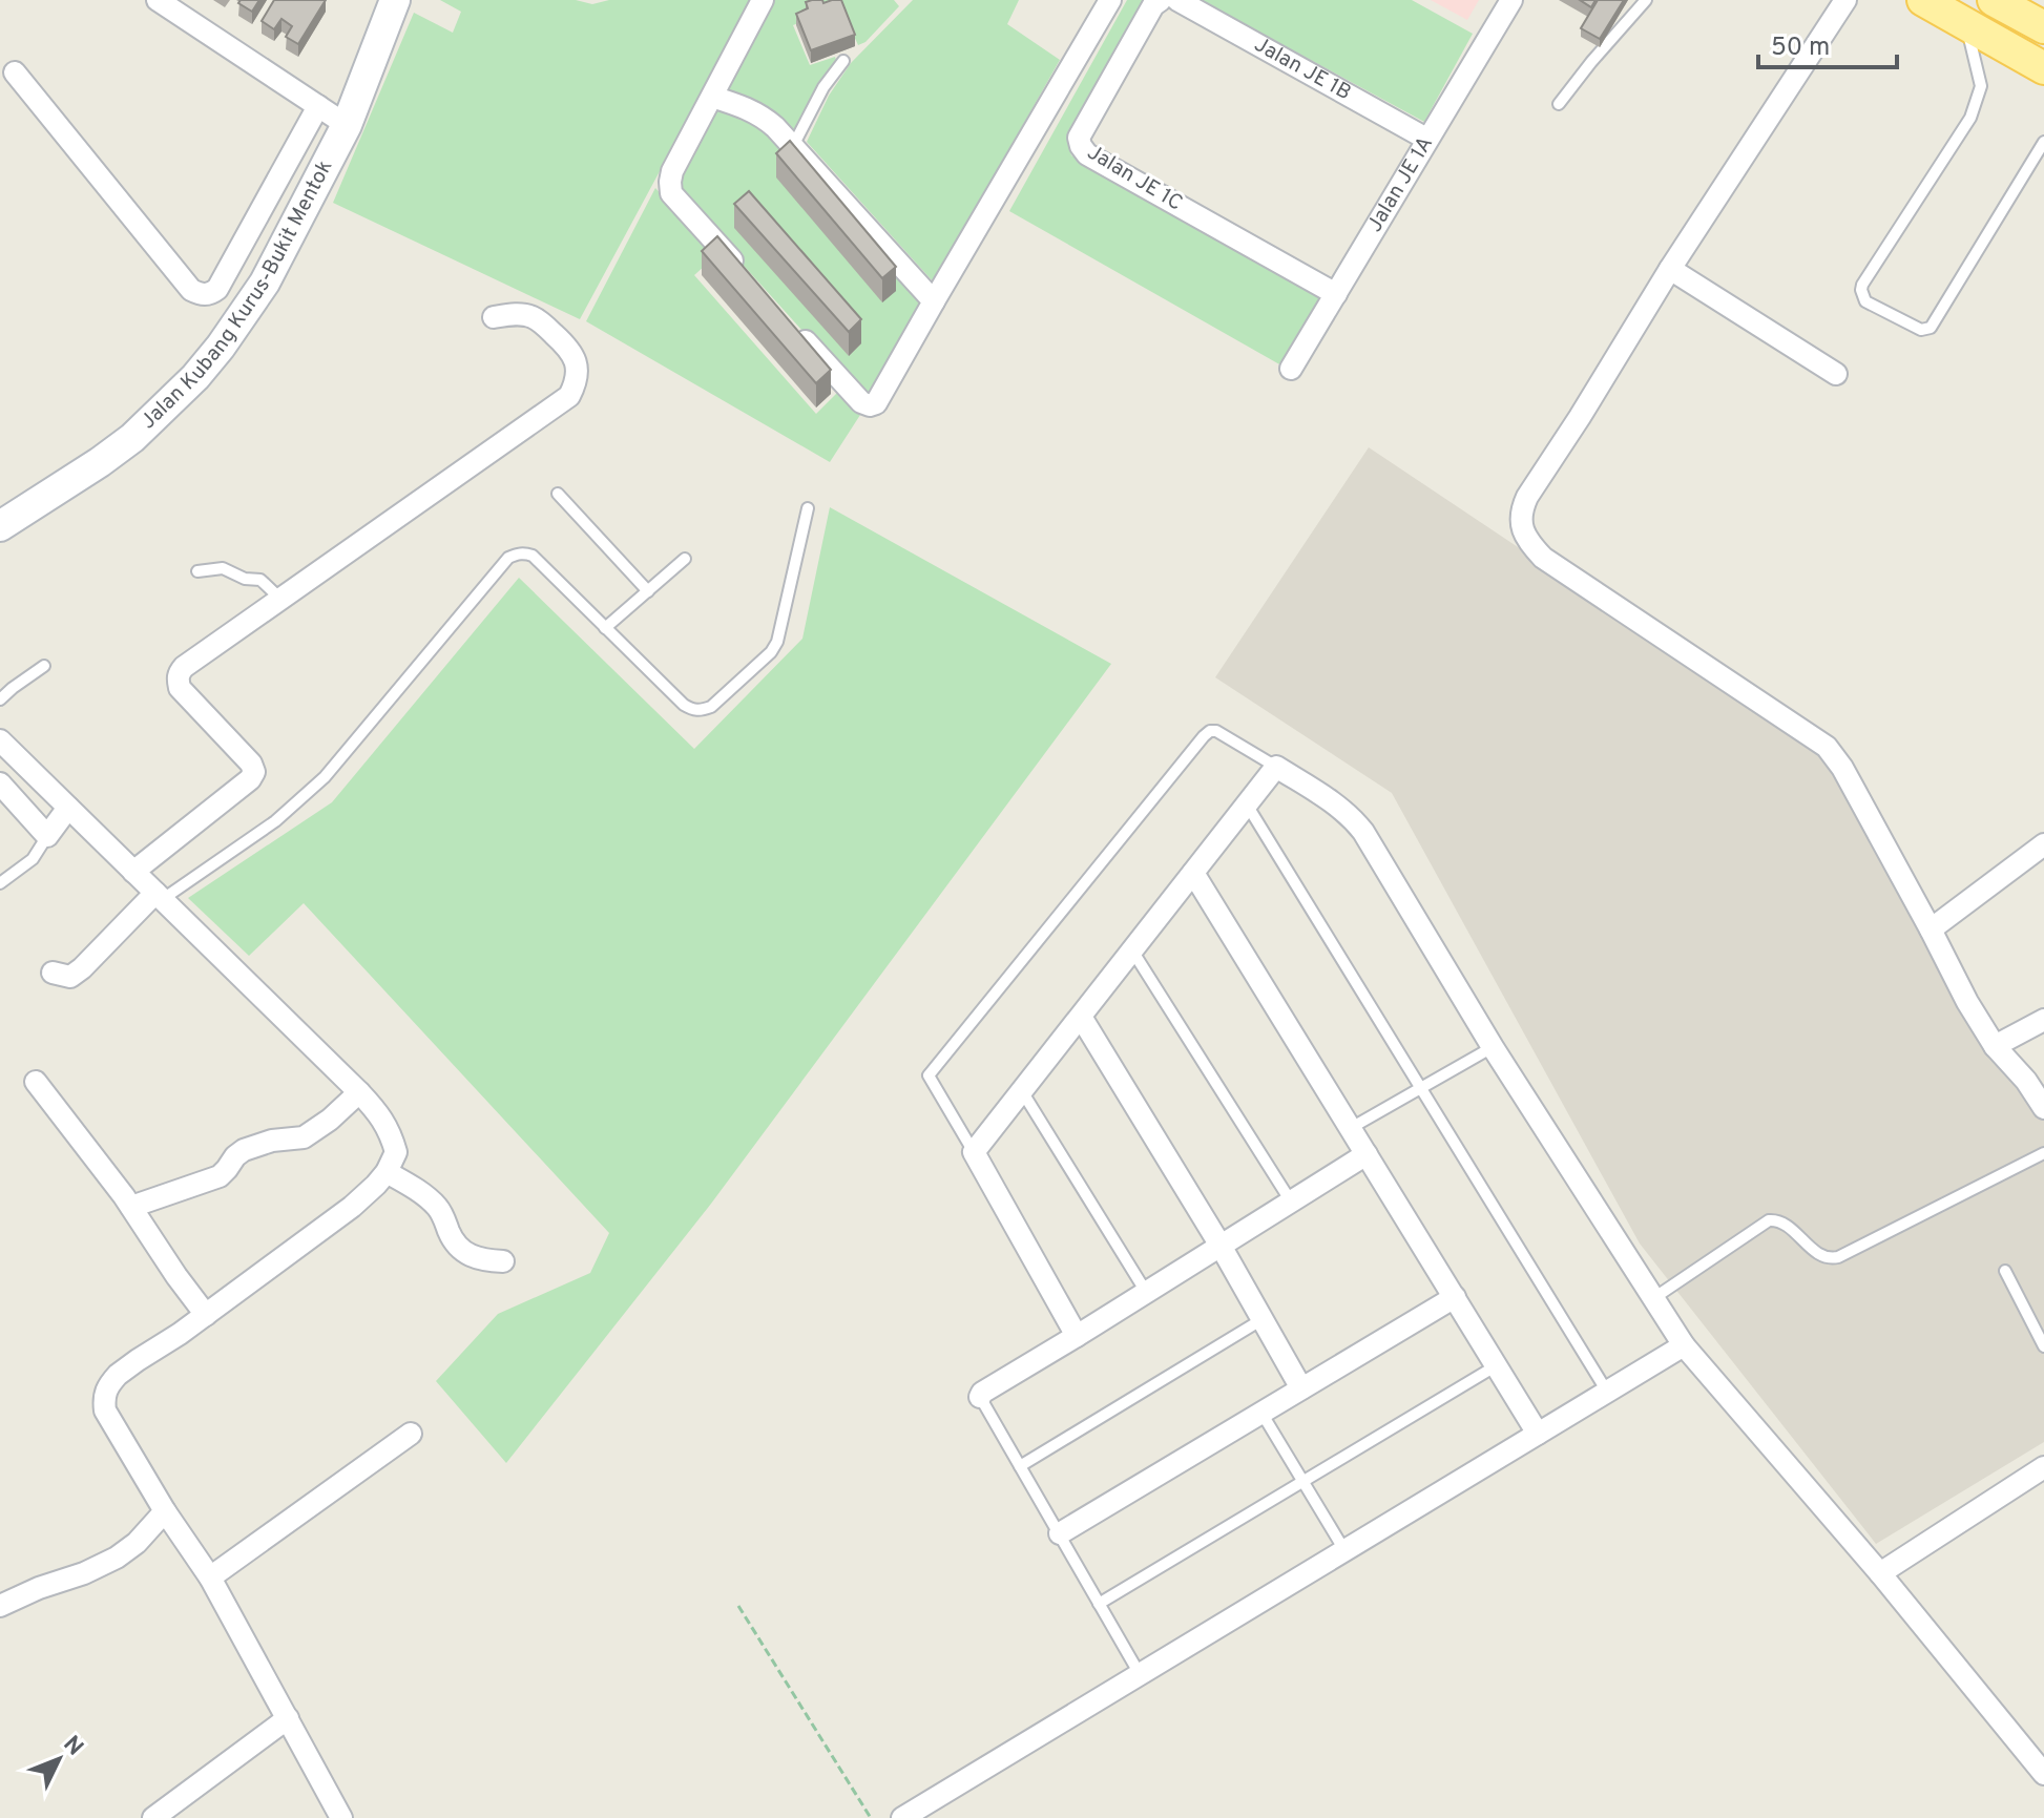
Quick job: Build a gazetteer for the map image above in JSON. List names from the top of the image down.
{
  "streets": {
    "main road": ["Jalan Kubang Kurus-Bukit Mentok"],
    "street": ["Jalan JE 1B", "Jalan JE 1C", "Jalan JE 1A"]
  },
  "crossings": [
    ["Jalan JE 1B", "Jalan JE 1A"],
    ["Jalan JE 1C", "Jalan JE 1A"]
  ],
  "scale_bar": "50 m",
  "north": "top right"
}
